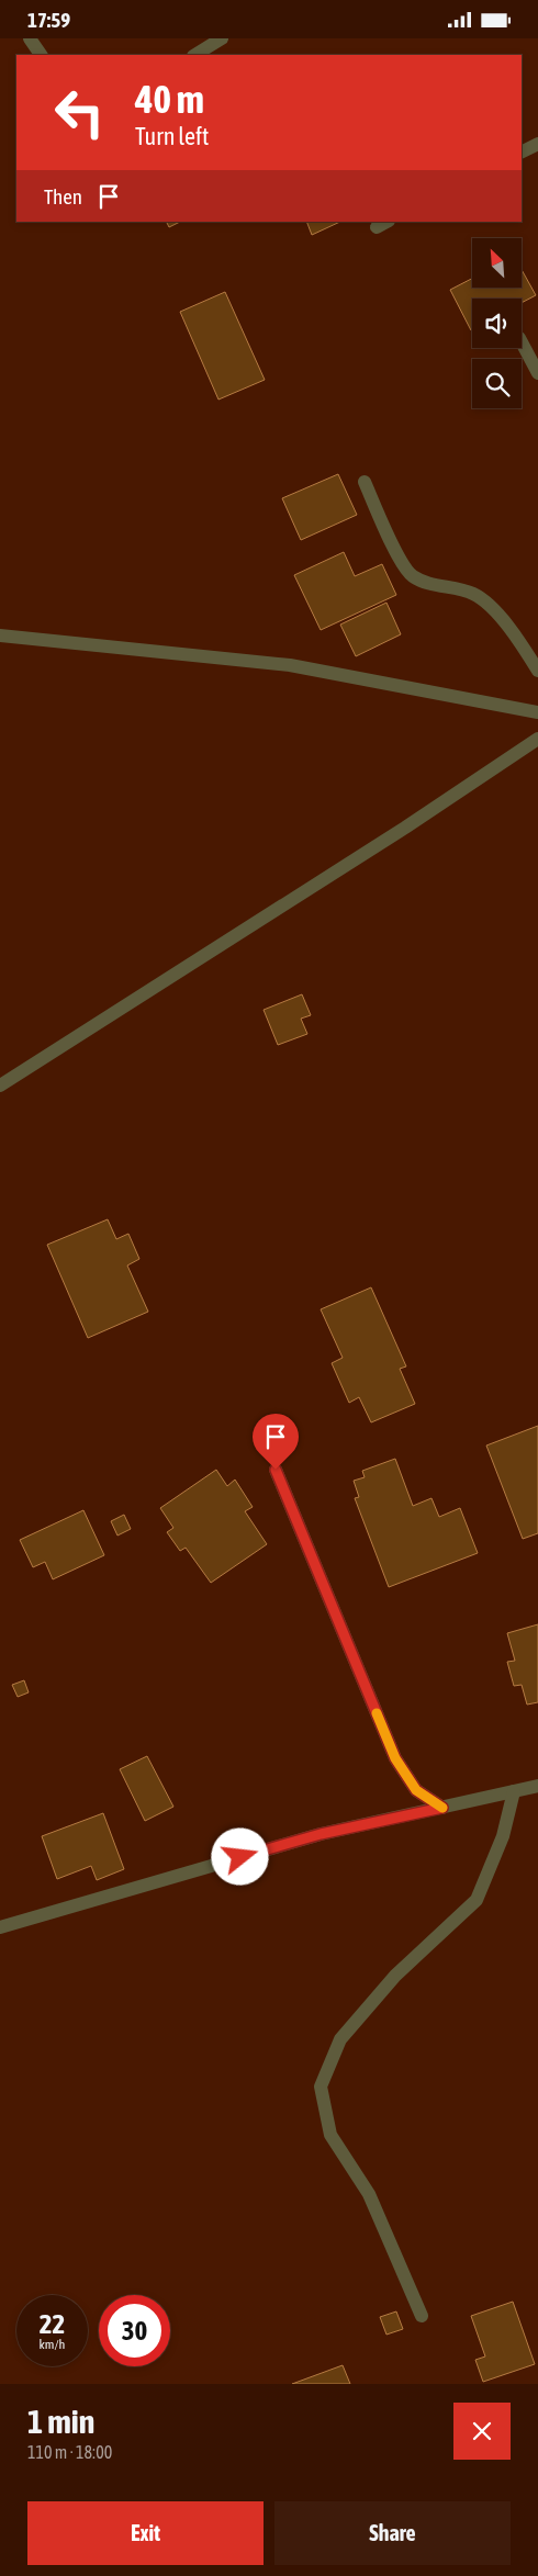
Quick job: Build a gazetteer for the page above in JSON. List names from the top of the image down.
{
  "north": "top left",
  "page": {
    "status": "17:59",
    "turn": ["40 m", "Turn left"],
    "then": "Then",
    "speed": "22 km/h",
    "limit": "30",
    "heading": ["1 min", "110 m · 18:00"],
    "buttons": ["Exit", "Share"]
  }
}
